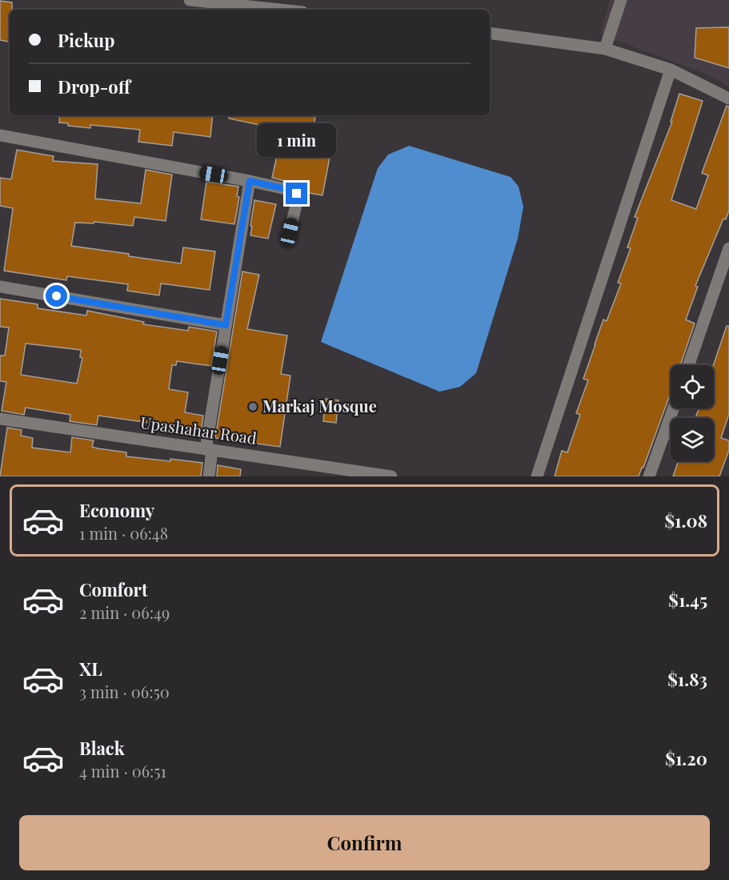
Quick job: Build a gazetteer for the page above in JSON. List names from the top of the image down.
{
  "streets": {
    "street": ["Upashahar Road"]
  },
  "places": ["Markaj Mosque"],
  "page": {
    "banner": ["Pickup", "Drop-off"],
    "bubble": "1 min",
    "list": [
      {
        "name": "Economy",
        "note": "1 min · 06:48",
        "value": "$1.08"
      },
      {
        "name": "Comfort",
        "note": "2 min · 06:49",
        "value": "$1.45"
      },
      {
        "name": "XL",
        "note": "3 min · 06:50",
        "value": "$1.83"
      },
      {
        "name": "Black",
        "note": "4 min · 06:51",
        "value": "$1.20"
      }
    ],
    "buttons": "Confirm"
  }
}
